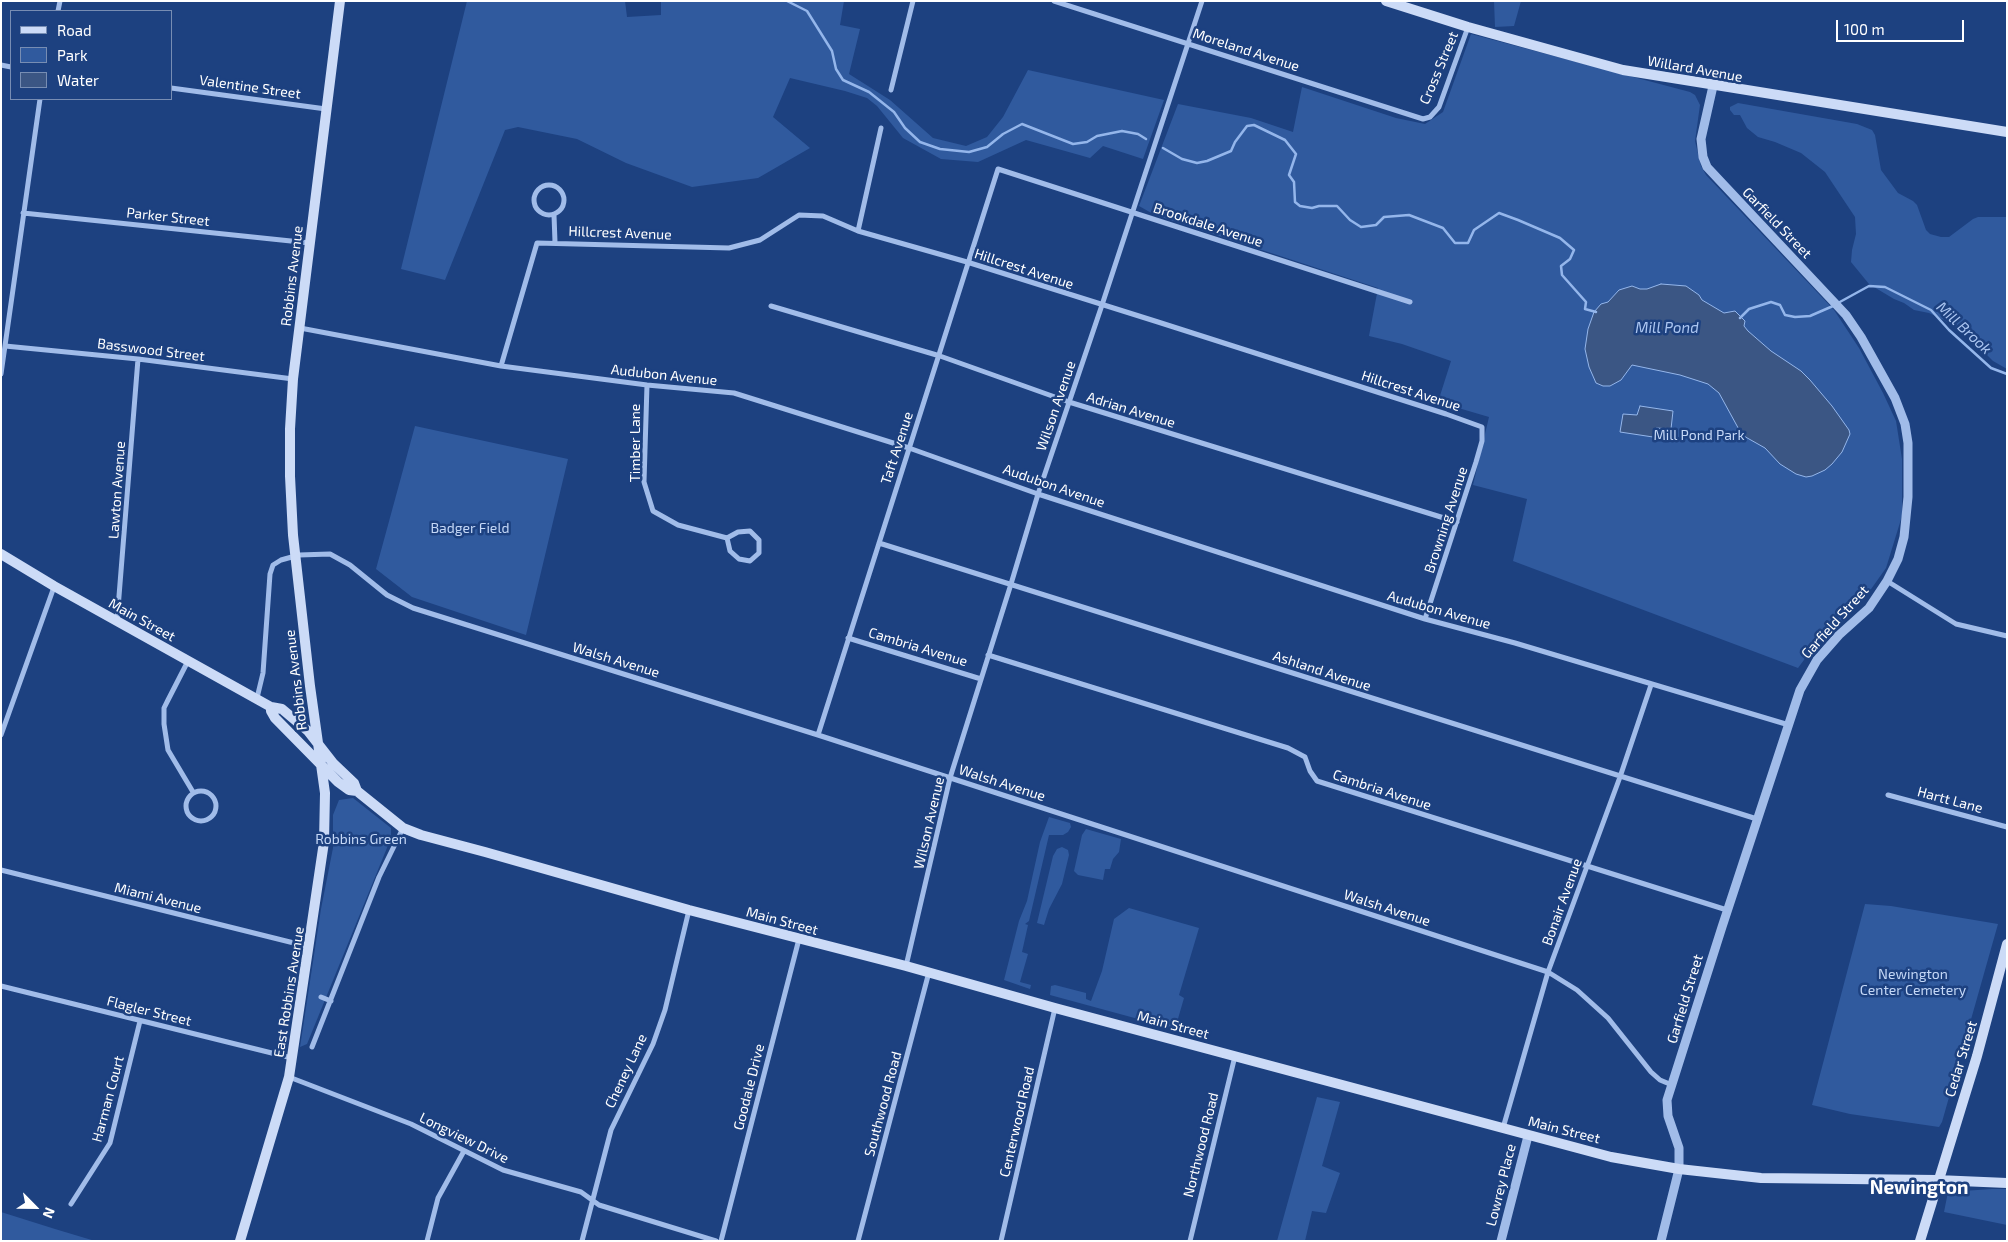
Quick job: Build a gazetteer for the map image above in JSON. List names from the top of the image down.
{
  "streets": {
    "main road": [
      "Willard Avenue",
      "Robbins Avenue",
      "Main Street",
      "East Robbins Avenue",
      "Cedar Street"
    ],
    "street": [
      "Moreland Avenue",
      "Cross Street",
      "Valentine Street",
      "Parker Street",
      "Garfield Street",
      "Brookdale Avenue",
      "Hillcrest Avenue",
      "Basswood Street",
      "Audubon Avenue",
      "Wilson Avenue",
      "Adrian Avenue",
      "Timber Lane",
      "Taft Avenue",
      "Lawton Avenue",
      "Browning Avenue",
      "Cambria Avenue",
      "Walsh Avenue",
      "Ashland Avenue",
      "Hartt Lane",
      "Miami Avenue",
      "Bonair Avenue",
      "Flagler Street",
      "Cheney Lane",
      "Goodale Drive",
      "Harman Court",
      "Southwood Road",
      "Centerwood Road",
      "Longview Drive",
      "Northwood Road",
      "Lowrey Place"
    ]
  },
  "crossings": [
    ["Moreland Avenue", "Cross Street"],
    ["Moreland Avenue", "Wilson Avenue"],
    ["Cross Street", "Willard Avenue"],
    ["Willard Avenue", "Garfield Street"],
    ["Valentine Street", "Robbins Avenue"],
    ["Parker Street", "Robbins Avenue"],
    ["Garfield Street", "Audubon Avenue"],
    ["Garfield Street", "Main Street"],
    ["Garfield Street", "Cambria Avenue"],
    ["Garfield Street", "Walsh Avenue"],
    ["Garfield Street", "Ashland Avenue"],
    ["Brookdale Avenue", "Wilson Avenue"],
    ["Brookdale Avenue", "Taft Avenue"],
    ["Hillcrest Avenue", "Audubon Avenue"],
    ["Hillcrest Avenue", "Wilson Avenue"],
    ["Hillcrest Avenue", "Taft Avenue"],
    ["Hillcrest Avenue", "Browning Avenue"],
    ["Robbins Avenue", "Basswood Street"],
    ["Robbins Avenue", "Audubon Avenue"],
    ["Robbins Avenue", "Main Street"],
    ["Robbins Avenue", "Walsh Avenue"],
    ["Robbins Avenue", "East Robbins Avenue"],
    ["Basswood Street", "Lawton Avenue"],
    ["Audubon Avenue", "Wilson Avenue"],
    ["Audubon Avenue", "Timber Lane"],
    ["Audubon Avenue", "Taft Avenue"],
    ["Audubon Avenue", "Browning Avenue"],
    ["Audubon Avenue", "Bonair Avenue"],
    ["Wilson Avenue", "Adrian Avenue"],
    ["Wilson Avenue", "Main Street"],
    ["Wilson Avenue", "Cambria Avenue"],
    ["Wilson Avenue", "Walsh Avenue"],
    ["Wilson Avenue", "Ashland Avenue"],
    ["Adrian Avenue", "Taft Avenue"],
    ["Adrian Avenue", "Browning Avenue"],
    ["Taft Avenue", "Cambria Avenue"],
    ["Taft Avenue", "Walsh Avenue"],
    ["Taft Avenue", "Ashland Avenue"],
    ["Lawton Avenue", "Main Street"],
    ["Main Street", "Bonair Avenue"],
    ["Main Street", "East Robbins Avenue"],
    ["Main Street", "Cedar Street"],
    ["Main Street", "Cheney Lane"],
    ["Main Street", "Goodale Drive"],
    ["Main Street", "Southwood Road"],
    ["Main Street", "Centerwood Road"],
    ["Main Street", "Northwood Road"],
    ["Main Street", "Lowrey Place"],
    ["Cambria Avenue", "Bonair Avenue"],
    ["Walsh Avenue", "Bonair Avenue"],
    ["Ashland Avenue", "Bonair Avenue"],
    ["Miami Avenue", "East Robbins Avenue"],
    ["East Robbins Avenue", "Flagler Street"],
    ["East Robbins Avenue", "Longview Drive"],
    ["Flagler Street", "Harman Court"],
    ["Cheney Lane", "Longview Drive"]
  ],
  "districts": ["Newington"],
  "water": ["Mill Pond", "Mill Brook"],
  "parks": [
    "Mill Pond Park",
    "Badger Field",
    "Robbins Green",
    "Newington Center Cemetery"
  ],
  "legend": ["Road", "Park", "Water"],
  "scale_bar": "100 m",
  "north": "bottom right"
}
